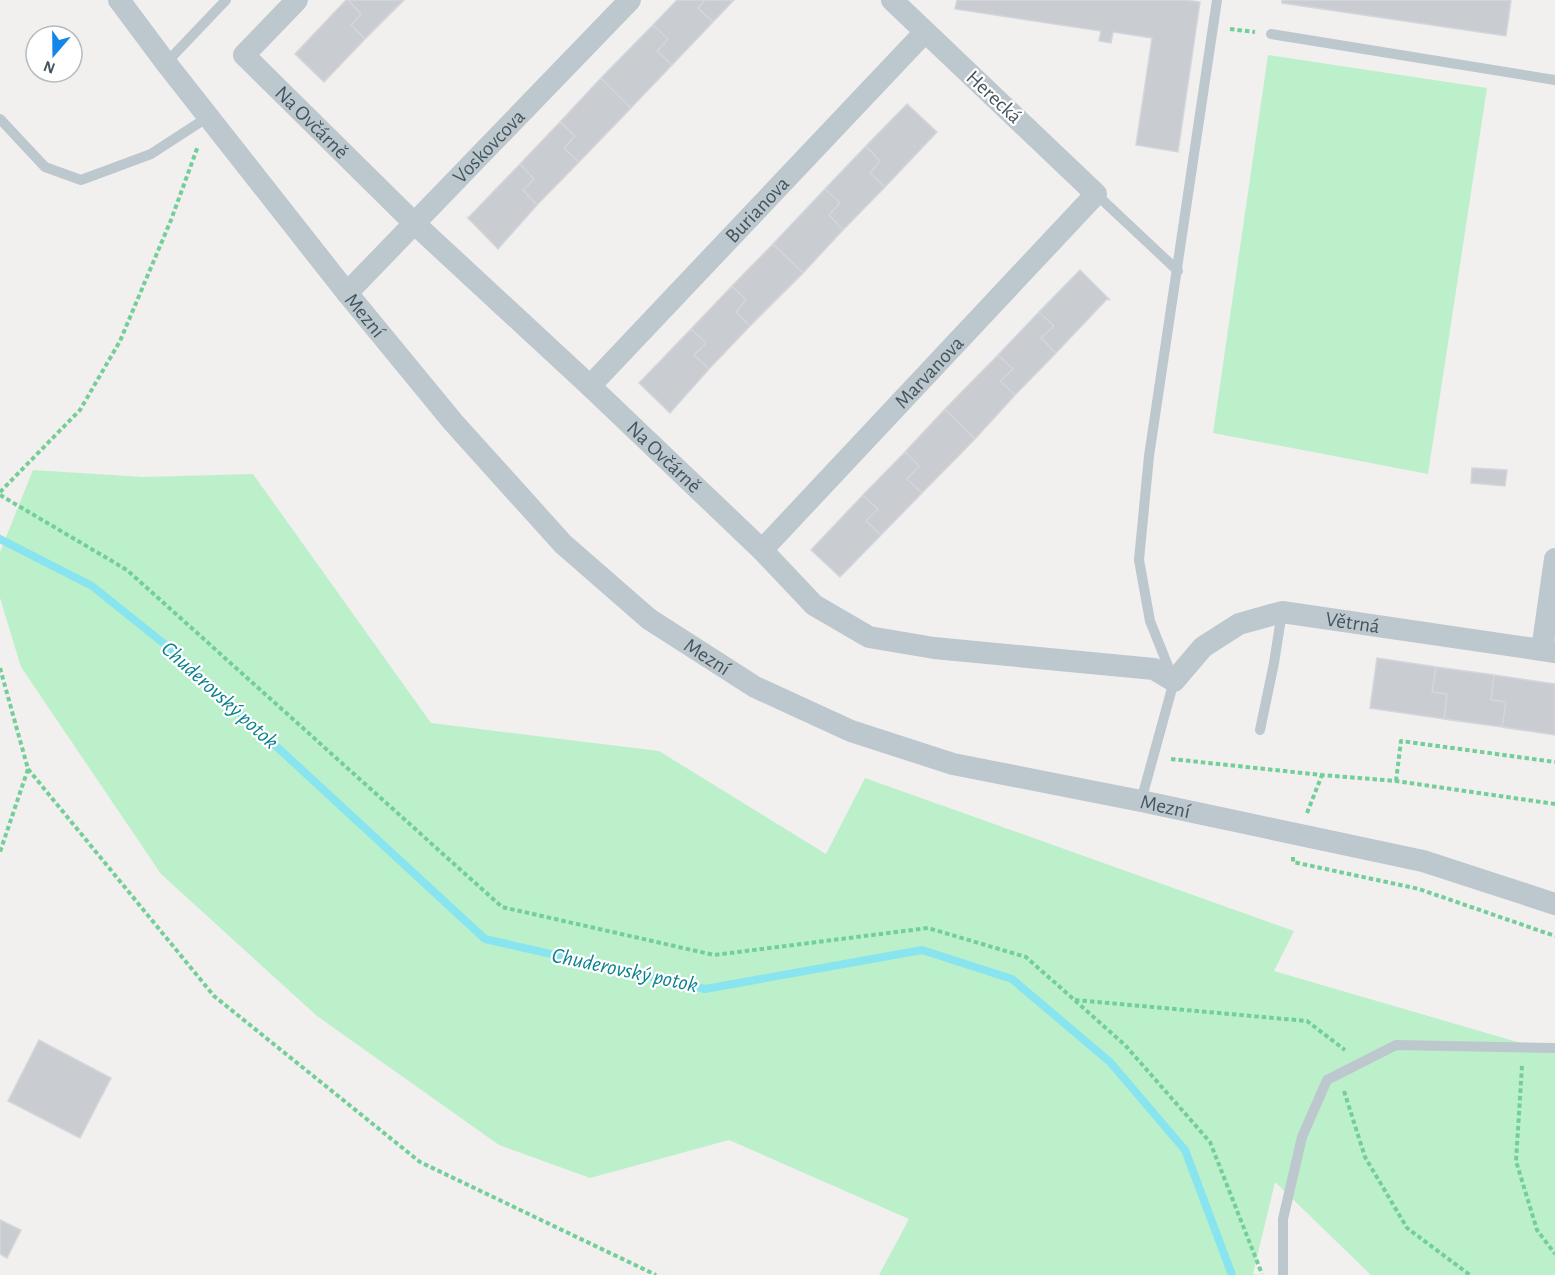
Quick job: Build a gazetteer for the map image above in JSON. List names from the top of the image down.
{
  "streets": {
    "street": [
      "Herecká",
      "Na Ovčárně",
      "Voskovcova",
      "Burianova",
      "Mezní",
      "Marvanova",
      "Větrná"
    ]
  },
  "crossings": [
    ["Herecká", "Burianova"],
    ["Herecká", "Marvanova"],
    ["Na Ovčárně", "Voskovcova"],
    ["Na Ovčárně", "Burianova"],
    ["Na Ovčárně", "Marvanova"],
    ["Na Ovčárně", "Větrná"],
    ["Voskovcova", "Mezní"]
  ],
  "water": ["Chuderovský potok"],
  "north": "bottom"
}
